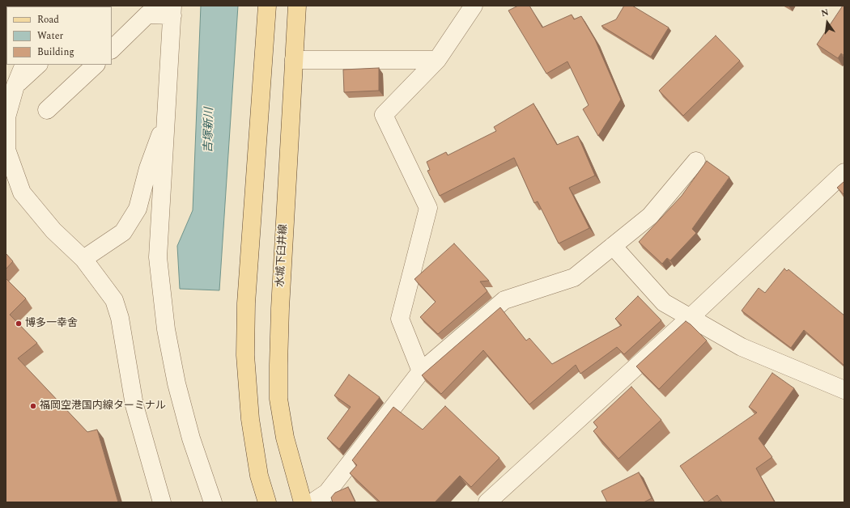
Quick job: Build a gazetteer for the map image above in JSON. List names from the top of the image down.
{
  "streets": {
    "main road": ["水城下臼井線"]
  },
  "water": ["吉塚新川"],
  "places": ["博多一幸舍", "福岡空港国内線ターミナル"],
  "legend": ["Road", "Water", "Building"],
  "north": "top"
}
